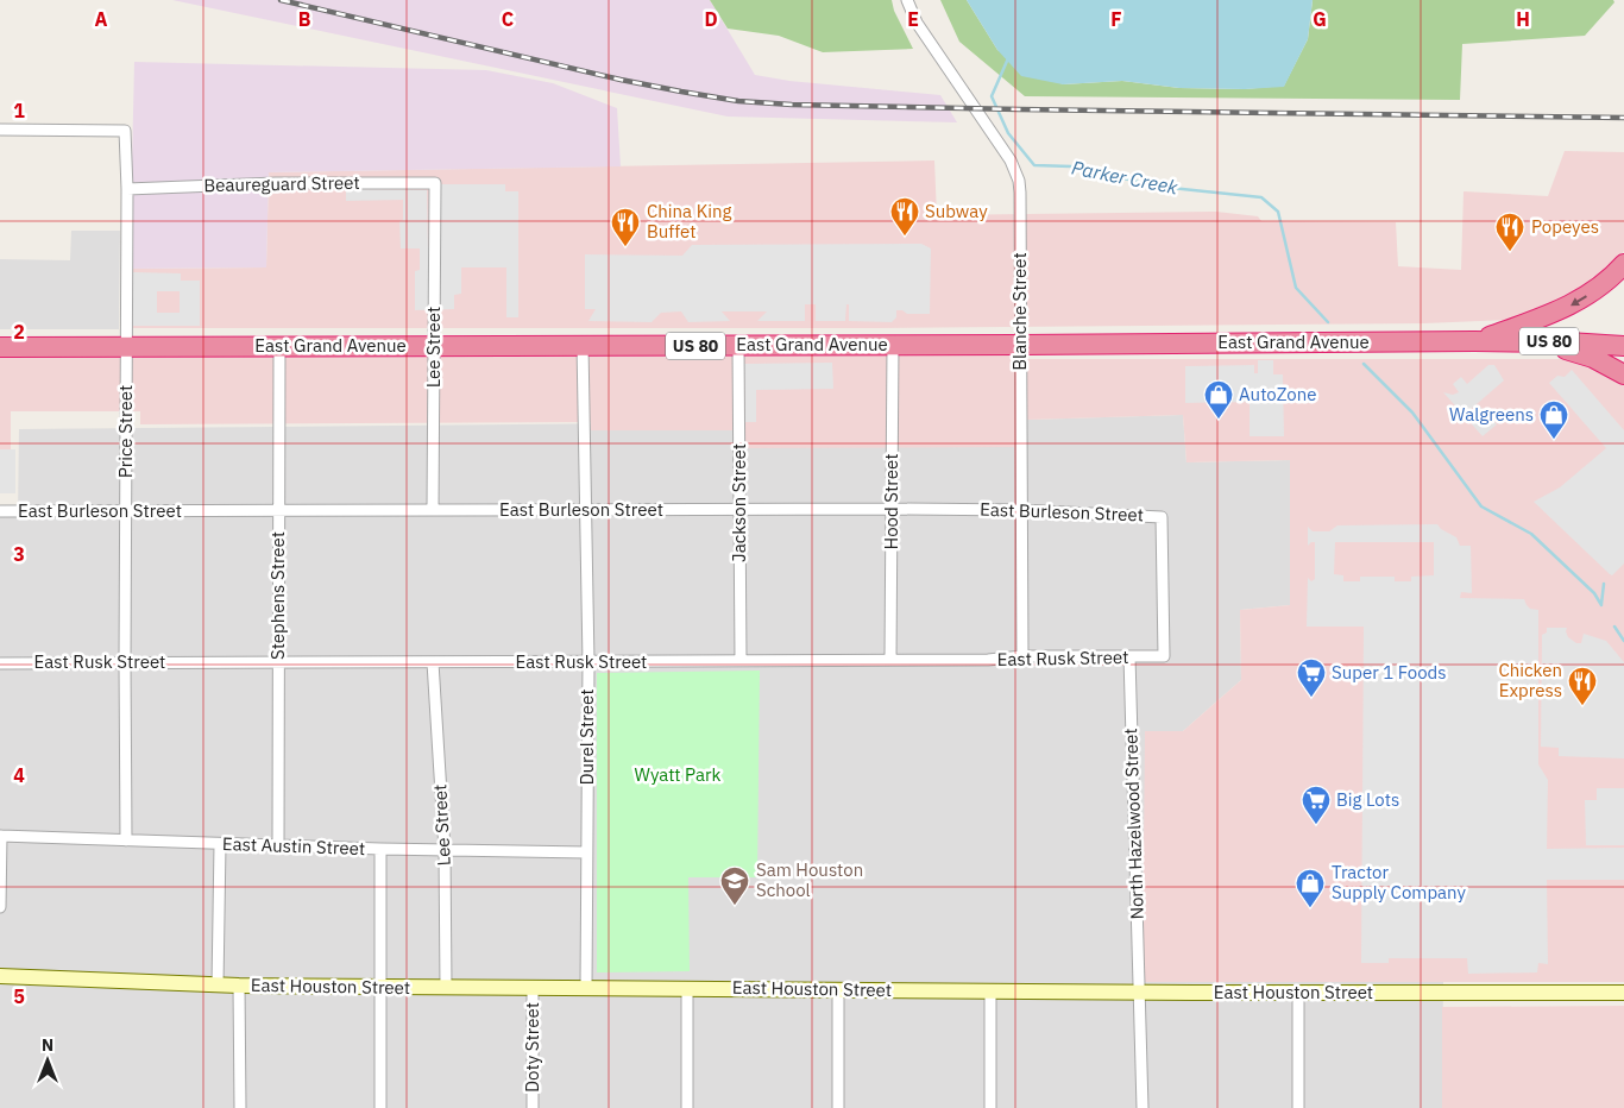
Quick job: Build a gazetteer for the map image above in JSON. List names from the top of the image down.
{
  "streets": {
    "highway": ["US 80", "East Grand Avenue"],
    "main road": ["East Houston Street"],
    "street": [
      "Beaureguard Street",
      "Blanche Street",
      "Lee Street",
      "Price Street",
      "Hood Street",
      "Jackson Street",
      "East Burleson Street",
      "Stephens Street",
      "East Rusk Street",
      "Durel Street",
      "North Hazelwood Street",
      "East Austin Street",
      "Doty Street"
    ]
  },
  "crossings": [
    ["Beaureguard Street", "Lee Street"],
    ["Beaureguard Street", "Price Street"],
    ["Blanche Street", "East Grand Avenue"],
    ["Blanche Street", "East Burleson Street"],
    ["Blanche Street", "East Rusk Street"],
    ["East Grand Avenue", "Lee Street"],
    ["East Grand Avenue", "Price Street"],
    ["East Grand Avenue", "Hood Street"],
    ["East Grand Avenue", "Jackson Street"],
    ["East Grand Avenue", "Stephens Street"],
    ["East Grand Avenue", "Durel Street"],
    ["Lee Street", "East Burleson Street"],
    ["Lee Street", "East Rusk Street"],
    ["Lee Street", "East Austin Street"],
    ["Lee Street", "East Houston Street"],
    ["Price Street", "East Burleson Street"],
    ["Price Street", "East Rusk Street"],
    ["Price Street", "East Austin Street"],
    ["Hood Street", "East Burleson Street"],
    ["Hood Street", "East Rusk Street"],
    ["Jackson Street", "East Burleson Street"],
    ["Jackson Street", "East Rusk Street"],
    ["East Burleson Street", "Stephens Street"],
    ["East Burleson Street", "East Rusk Street"],
    ["East Burleson Street", "Durel Street"],
    ["Stephens Street", "East Rusk Street"],
    ["Stephens Street", "East Austin Street"],
    ["East Rusk Street", "Durel Street"],
    ["East Rusk Street", "North Hazelwood Street"],
    ["Durel Street", "East Austin Street"],
    ["Durel Street", "East Houston Street"],
    ["North Hazelwood Street", "East Houston Street"],
    ["East Houston Street", "Doty Street"]
  ],
  "water": ["Parker Creek"],
  "parks": ["Wyatt Park"],
  "places": {
    "restaurant": [
      "Subway",
      "China King Buffet",
      "Popeyes",
      "Chicken Express"
    ],
    "shop": ["AutoZone", "Walgreens", "Tractor Supply Company"],
    "supermarket": ["Super 1 Foods", "Big Lots"],
    "school or university": ["Sam Houston School"]
  },
  "north": "top",
  "grid": {
    "columns": [
      "A",
      "B",
      "C",
      "D",
      "E",
      "F",
      "G",
      "H"
    ],
    "rows": [
      "1",
      "2",
      "3",
      "4",
      "5"
    ]
  }
}
